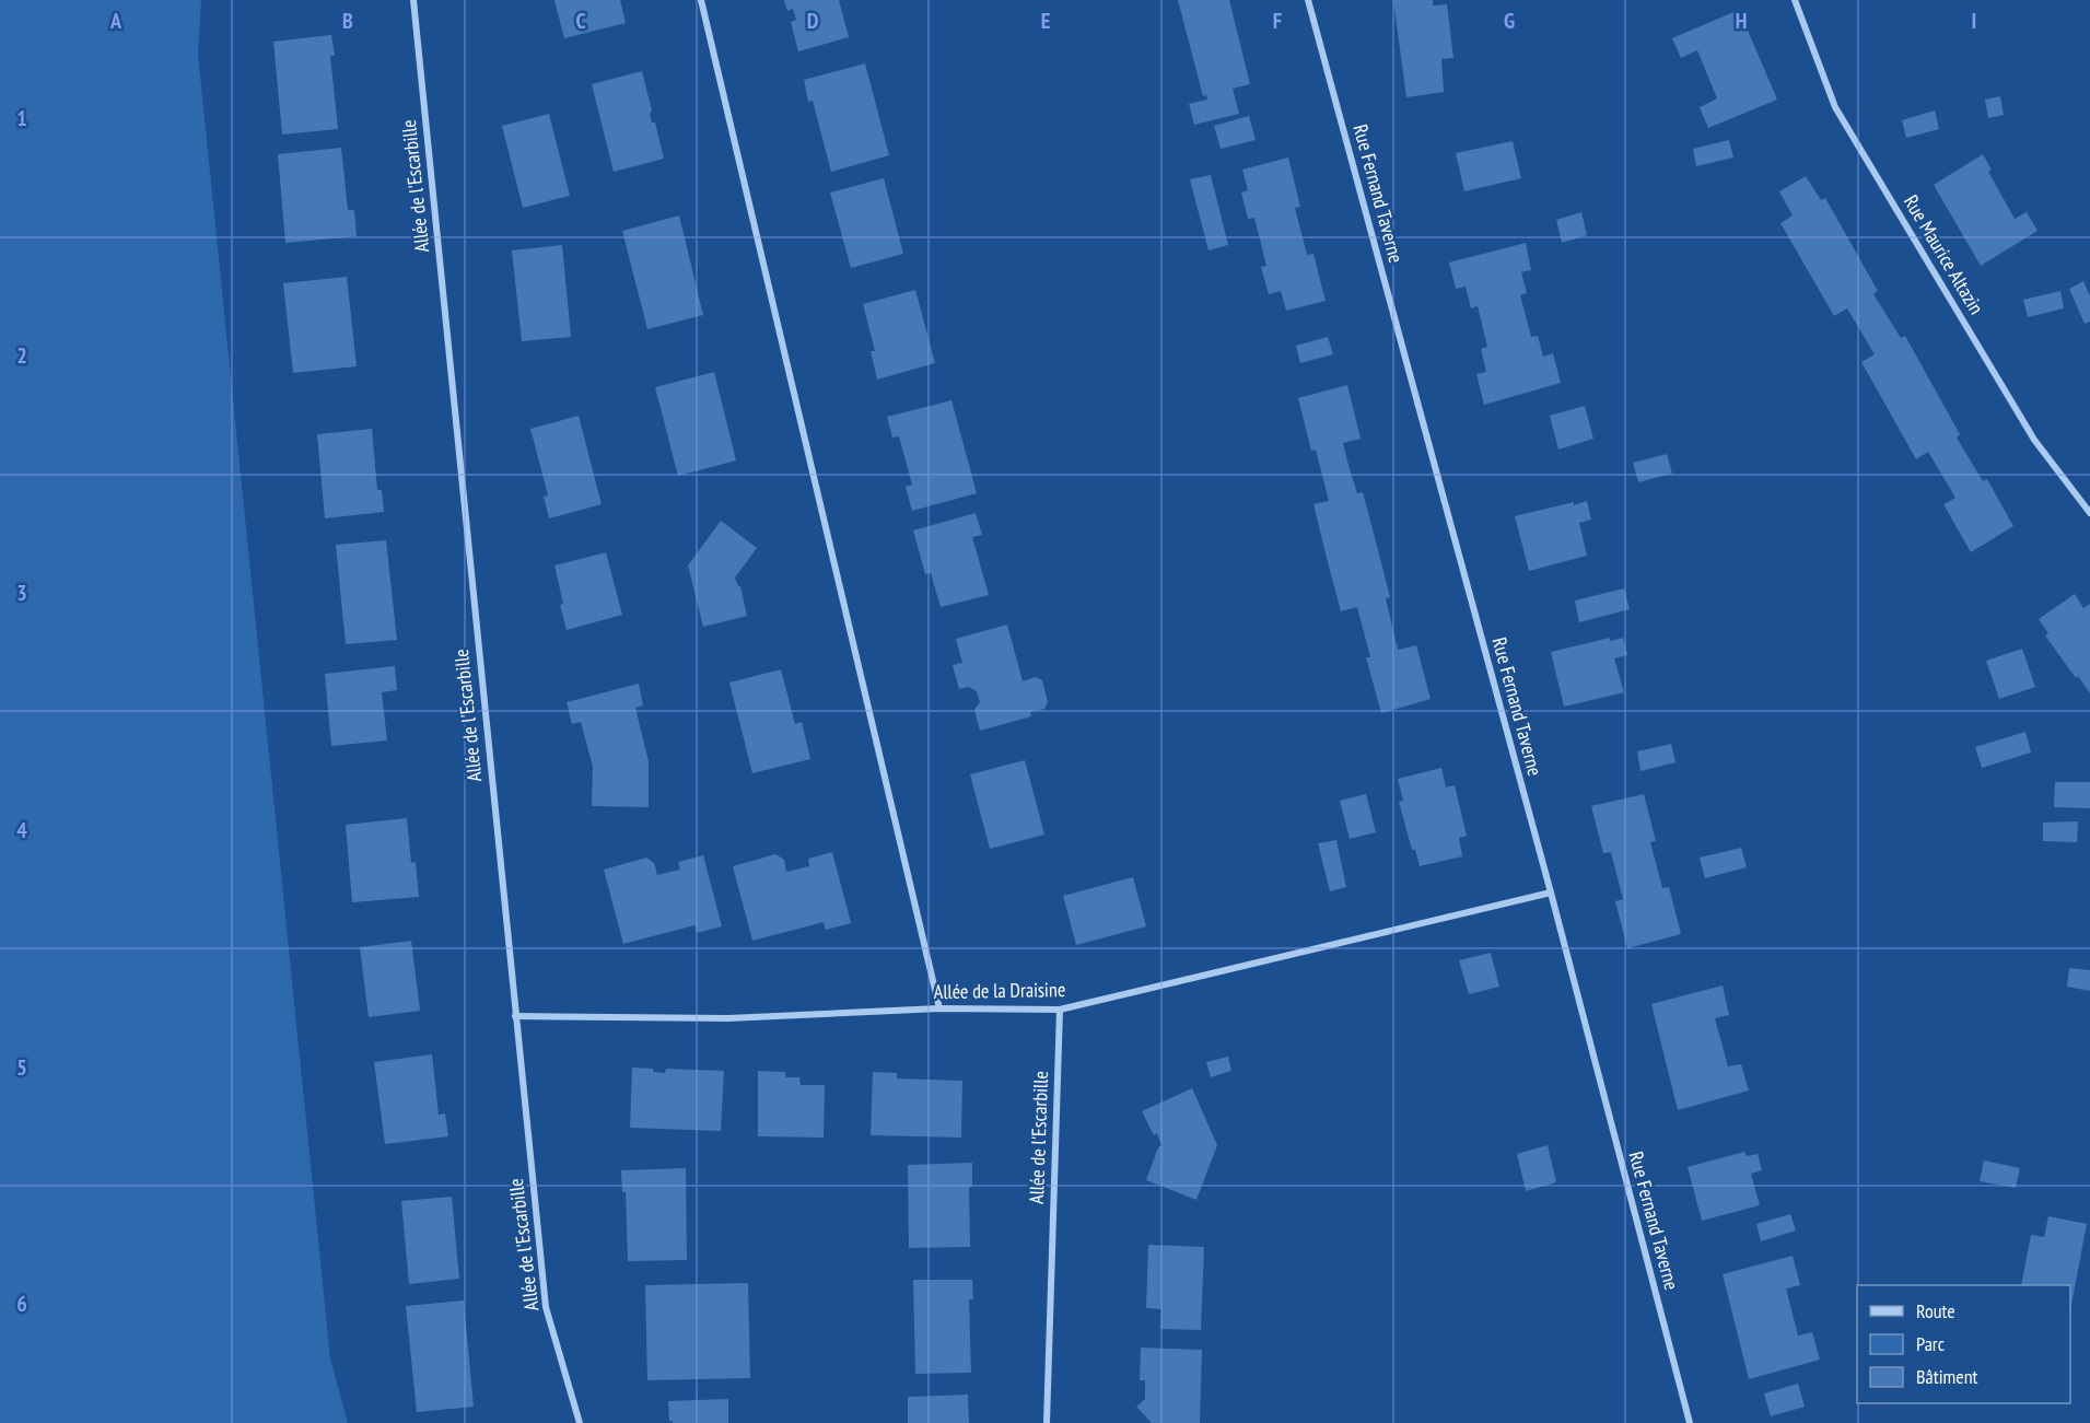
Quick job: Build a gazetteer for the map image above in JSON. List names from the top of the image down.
{
  "streets": {
    "street": [
      "Allée de l'Escarbille",
      "Rue Fernand Taverne",
      "Rue Maurice Altazin",
      "Allée de la Draisine"
    ]
  },
  "crossings": [
    ["Allée de l'Escarbille", "Allée de la Draisine"],
    ["Rue Fernand Taverne", "Allée de la Draisine"]
  ],
  "legend": ["Route", "Parc", "Bâtiment"],
  "grid": {
    "columns": [
      "A",
      "B",
      "C",
      "D",
      "E",
      "F",
      "G",
      "H",
      "I"
    ],
    "rows": [
      "1",
      "2",
      "3",
      "4",
      "5",
      "6"
    ]
  }
}
